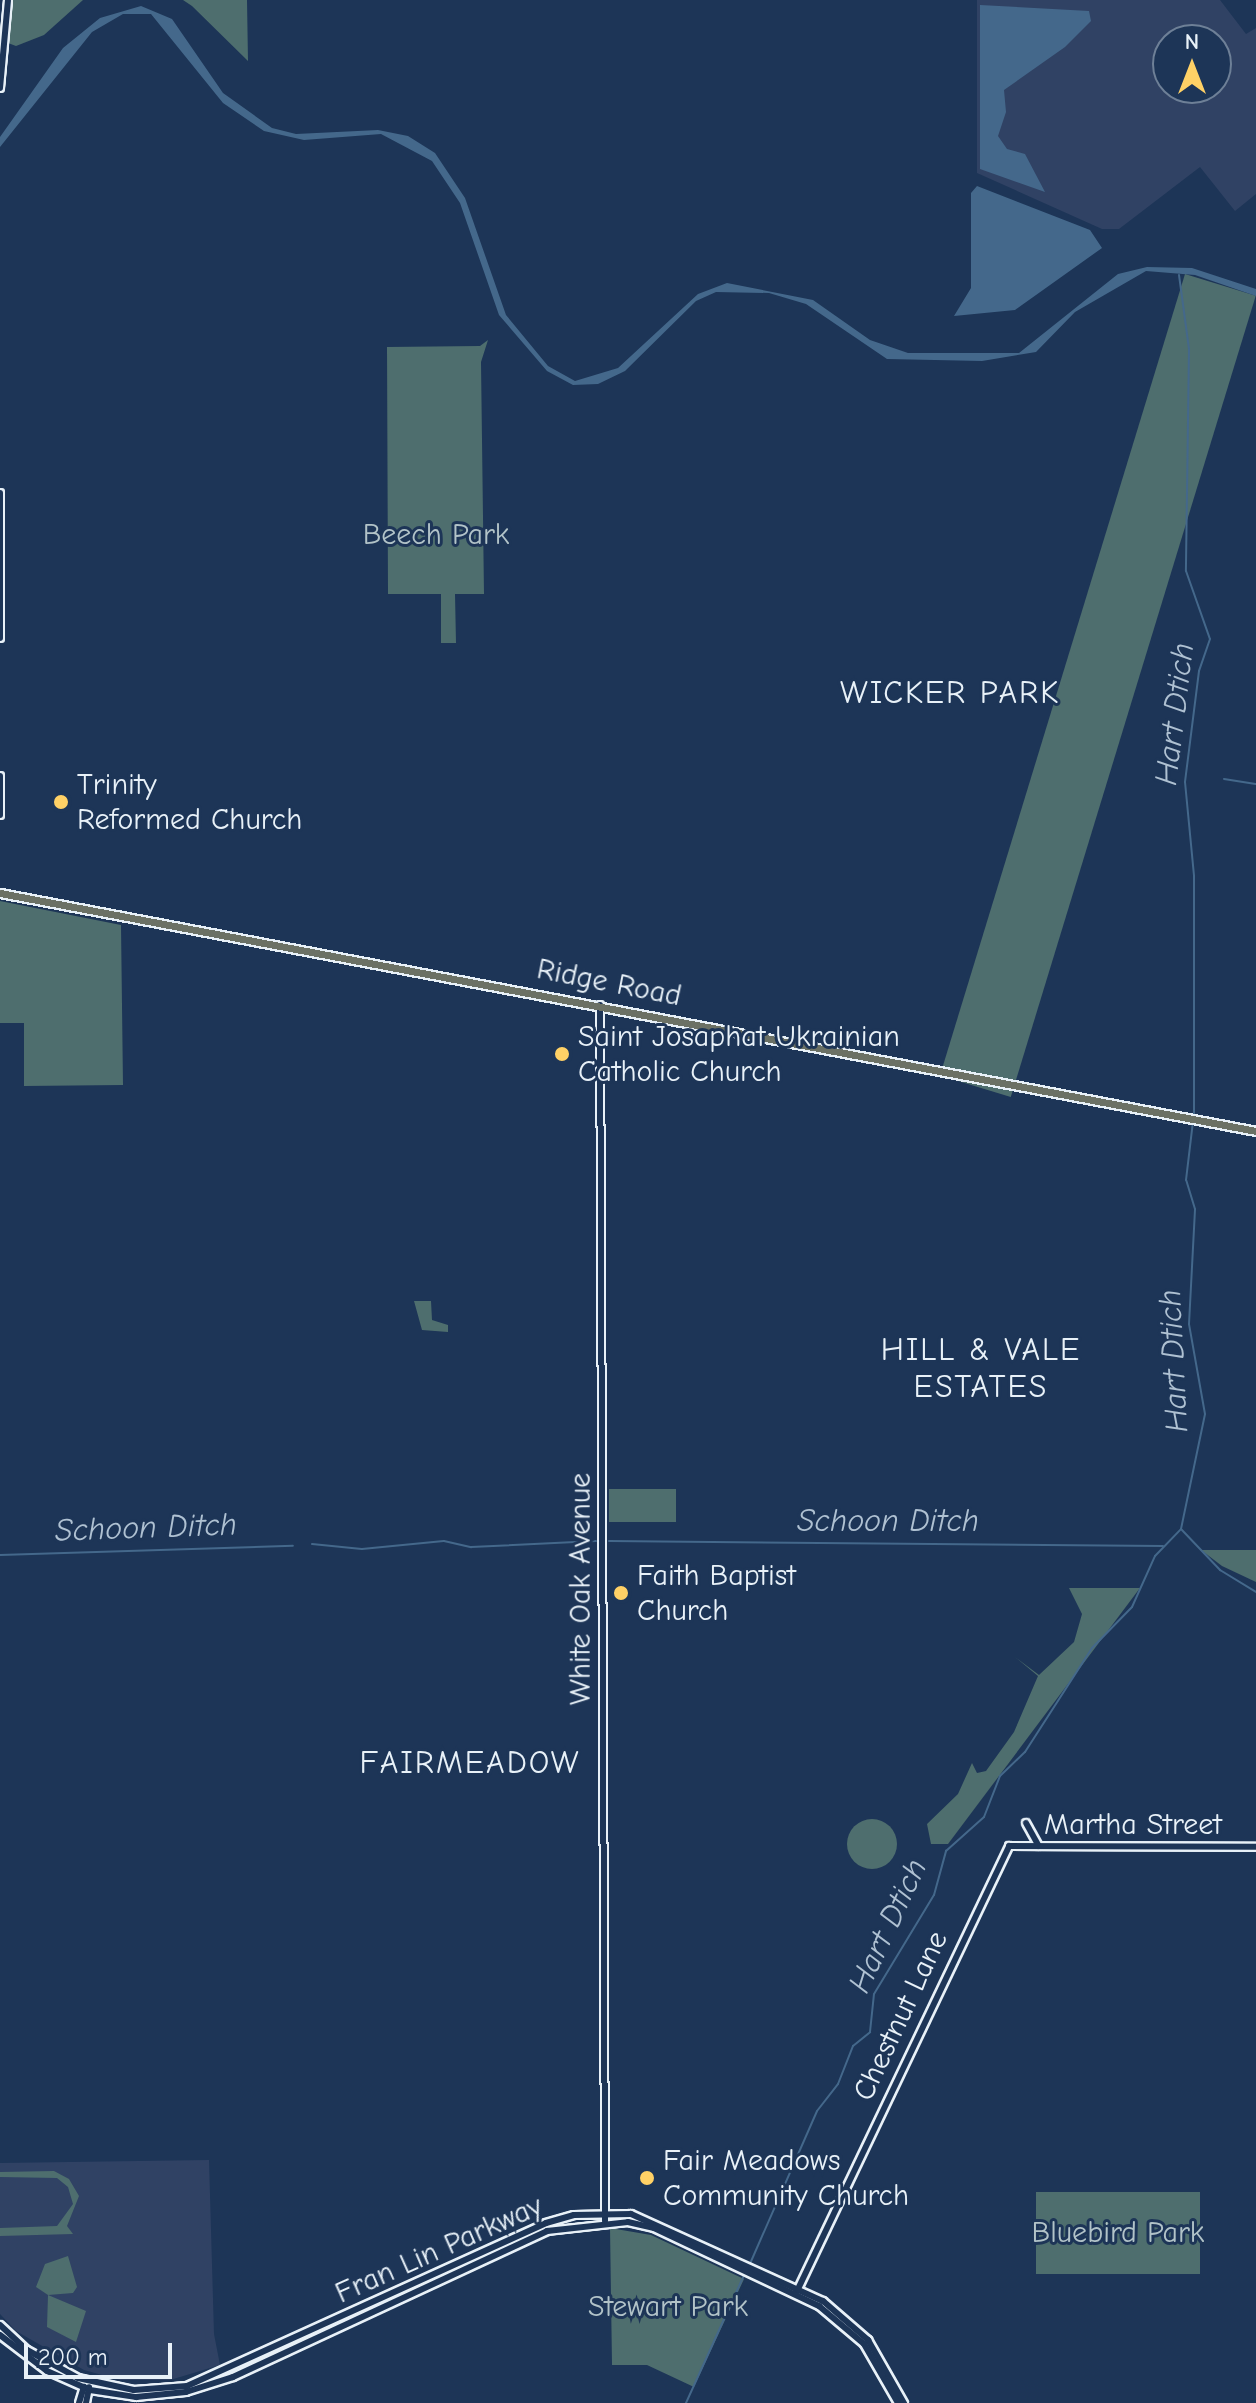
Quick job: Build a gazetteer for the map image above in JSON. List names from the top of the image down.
{
  "streets": {
    "main road": ["Ridge Road"],
    "street": [
      "White Oak Avenue",
      "Martha Street",
      "Chestnut Lane",
      "Fran Lin Parkway"
    ]
  },
  "crossings": [
    ["Ridge Road", "White Oak Avenue"],
    ["White Oak Avenue", "Fran Lin Parkway"],
    ["Martha Street", "Chestnut Lane"],
    ["Chestnut Lane", "Fran Lin Parkway"]
  ],
  "districts": ["WICKER PARK", "HILL & VALE ESTATES", "FAIRMEADOW"],
  "water": ["Hart Dtich", "Schoon Ditch"],
  "parks": ["Beech Park", "Bluebird Park", "Stewart Park"],
  "places": [
    "Trinity Reformed Church",
    "Saint Josaphat Ukrainian Catholic Church",
    "Faith Baptist Church",
    "Fair Meadows Community Church"
  ],
  "scale_bar": "200 m",
  "north": "top"
}
